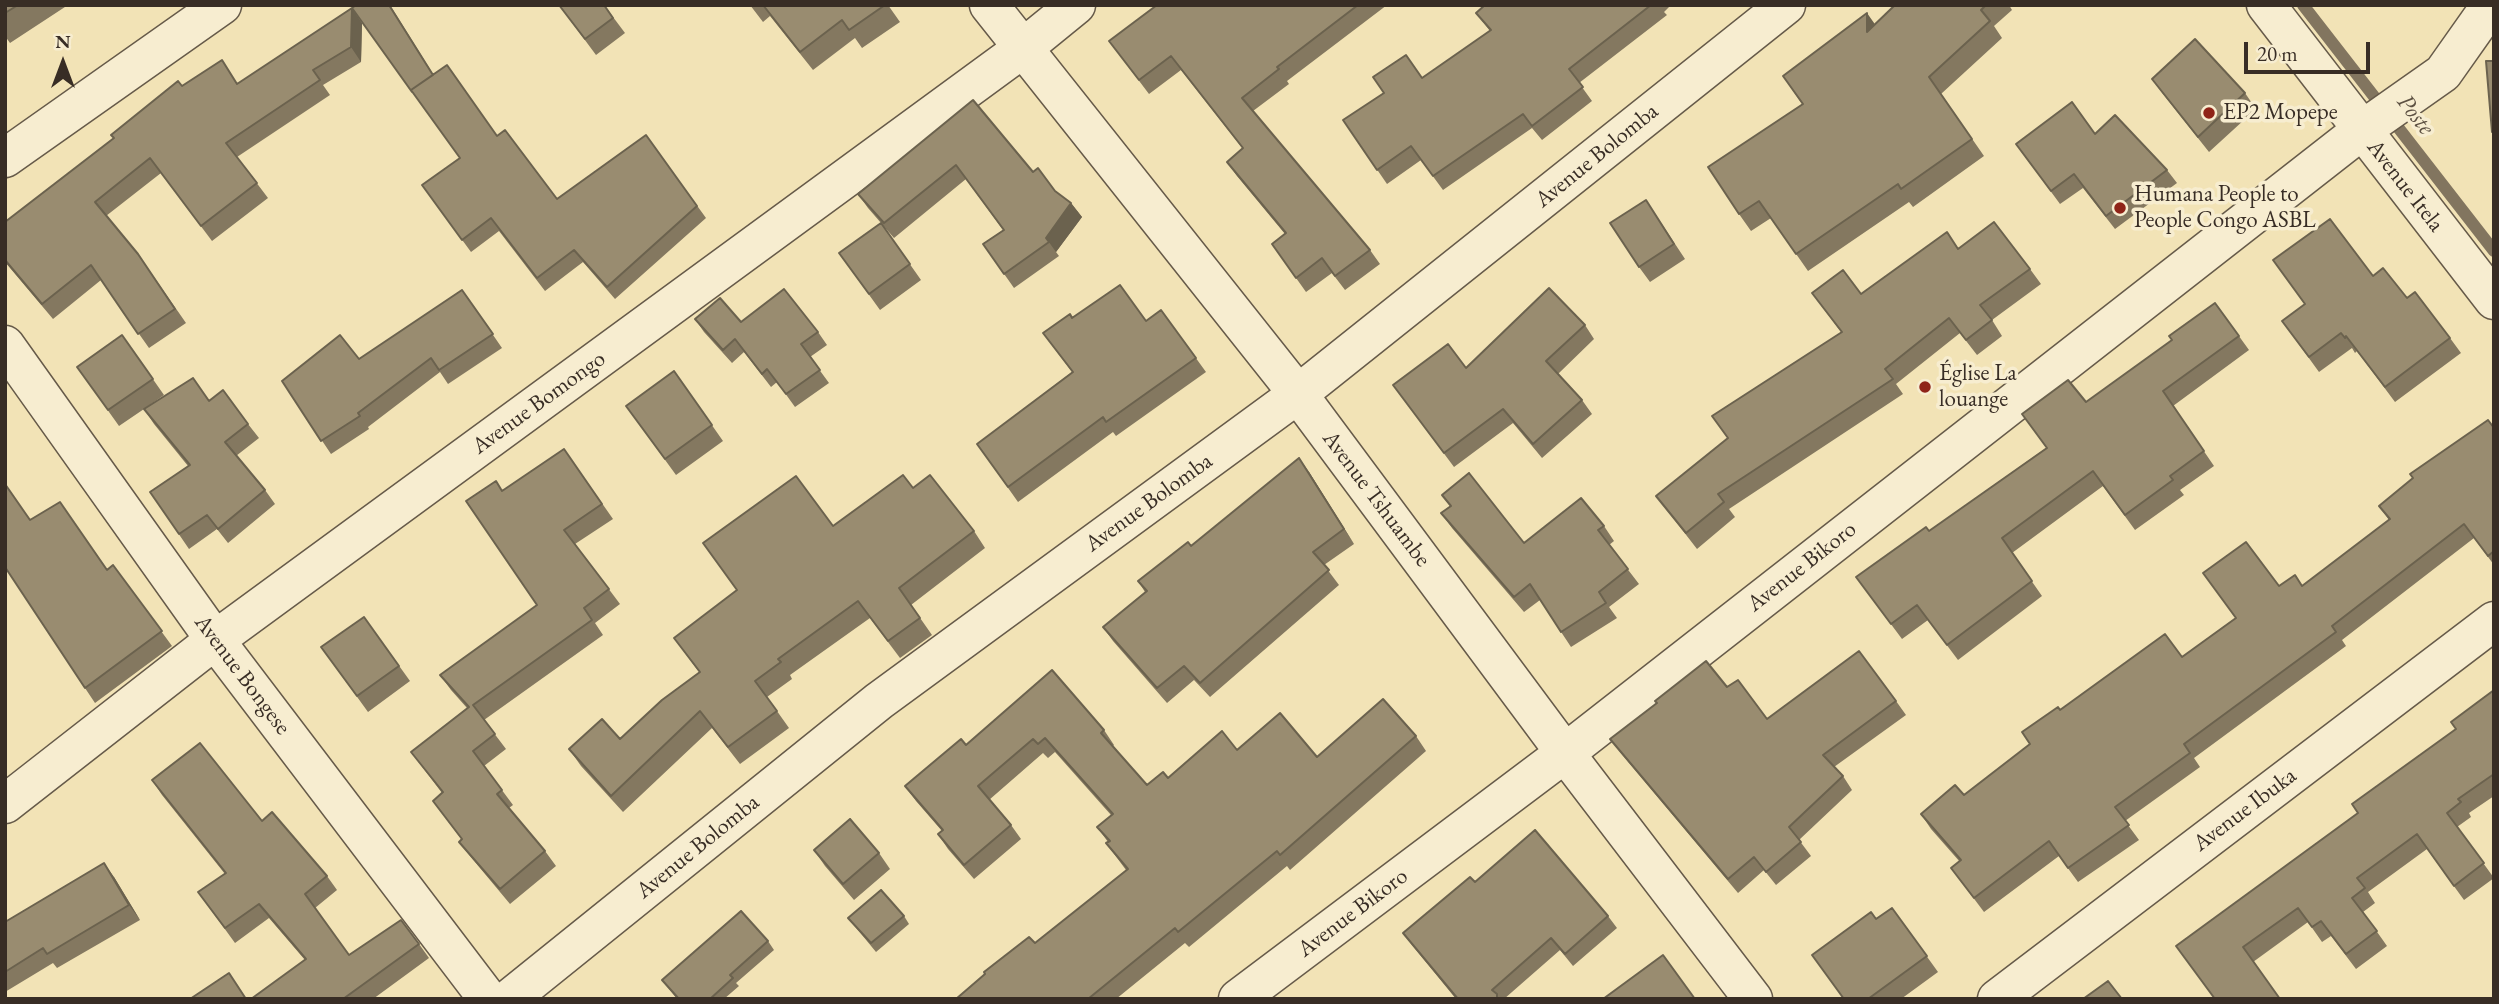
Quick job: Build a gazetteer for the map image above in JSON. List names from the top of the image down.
{
  "streets": {
    "street": [
      "Avenue Bolomba",
      "Avenue Itela",
      "Avenue Bomongo",
      "Avenue Tshuambe",
      "Avenue Bikoro",
      "Avenue Bongese",
      "Avenue Ibuka"
    ]
  },
  "crossings": [
    ["Avenue Bolomba", "Avenue Tshuambe"],
    ["Avenue Itela", "Avenue Bikoro"],
    ["Avenue Bomongo", "Avenue Tshuambe"],
    ["Avenue Bomongo", "Avenue Bongese"],
    ["Avenue Tshuambe", "Avenue Bikoro"]
  ],
  "water": ["Poste"],
  "places": ["EP2 Mopepe", "Humana People to People Congo ASBL", "Église La louange"],
  "scale_bar": "20 m",
  "north": "top"
}
